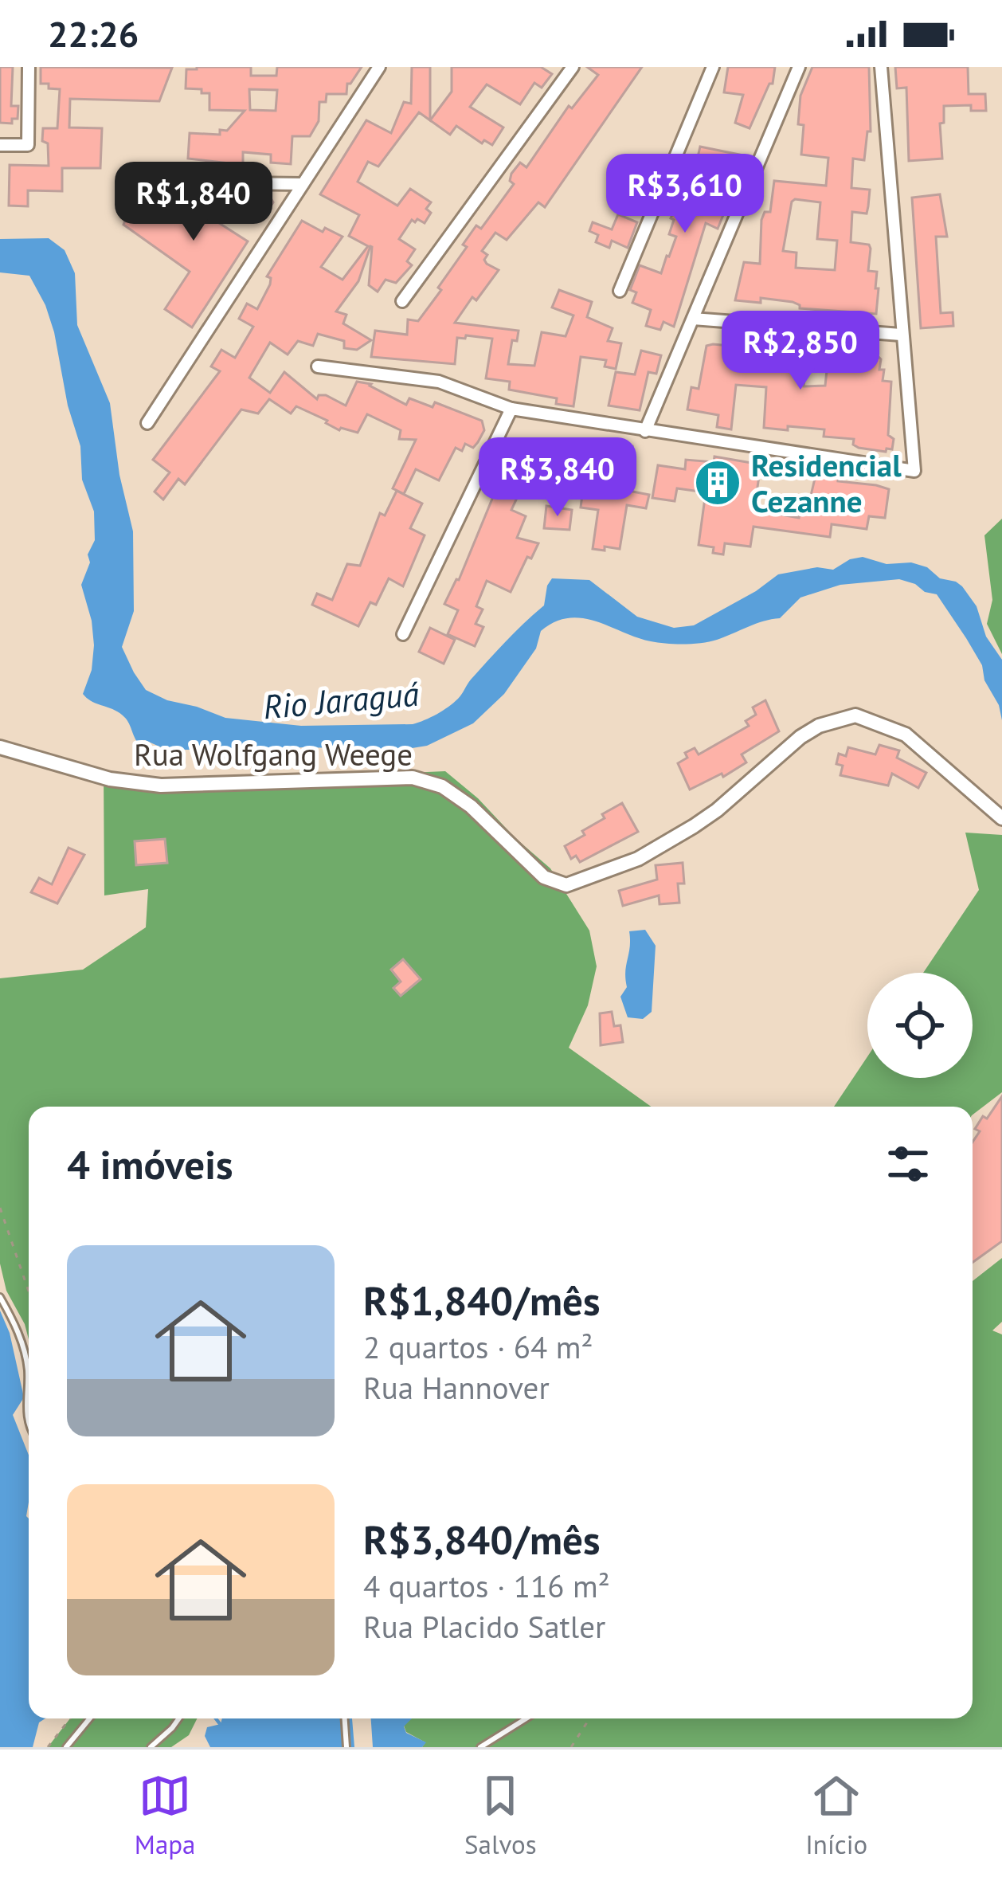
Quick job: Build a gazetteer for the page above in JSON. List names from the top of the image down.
{
  "streets": {
    "street": ["Rua Wolfgang Weege"]
  },
  "water": ["Rio Jaraguá"],
  "places": {
    "building": ["Residencial Cezanne"]
  },
  "page": {
    "status": "22:26",
    "price": [
      "R$3,610",
      "R$1,840",
      "R$2,850",
      "R$3,840"
    ],
    "heading": "4 imóveis",
    "list": [
      {
        "name": "R$1,840/mês",
        "note": "2 quartos · 64 m² · Rua Hannover"
      },
      {
        "name": "R$3,840/mês",
        "note": "4 quartos · 116 m² · Rua Placido Satler"
      }
    ],
    "tabs": ["Mapa", "Salvos", "Início"]
  }
}
